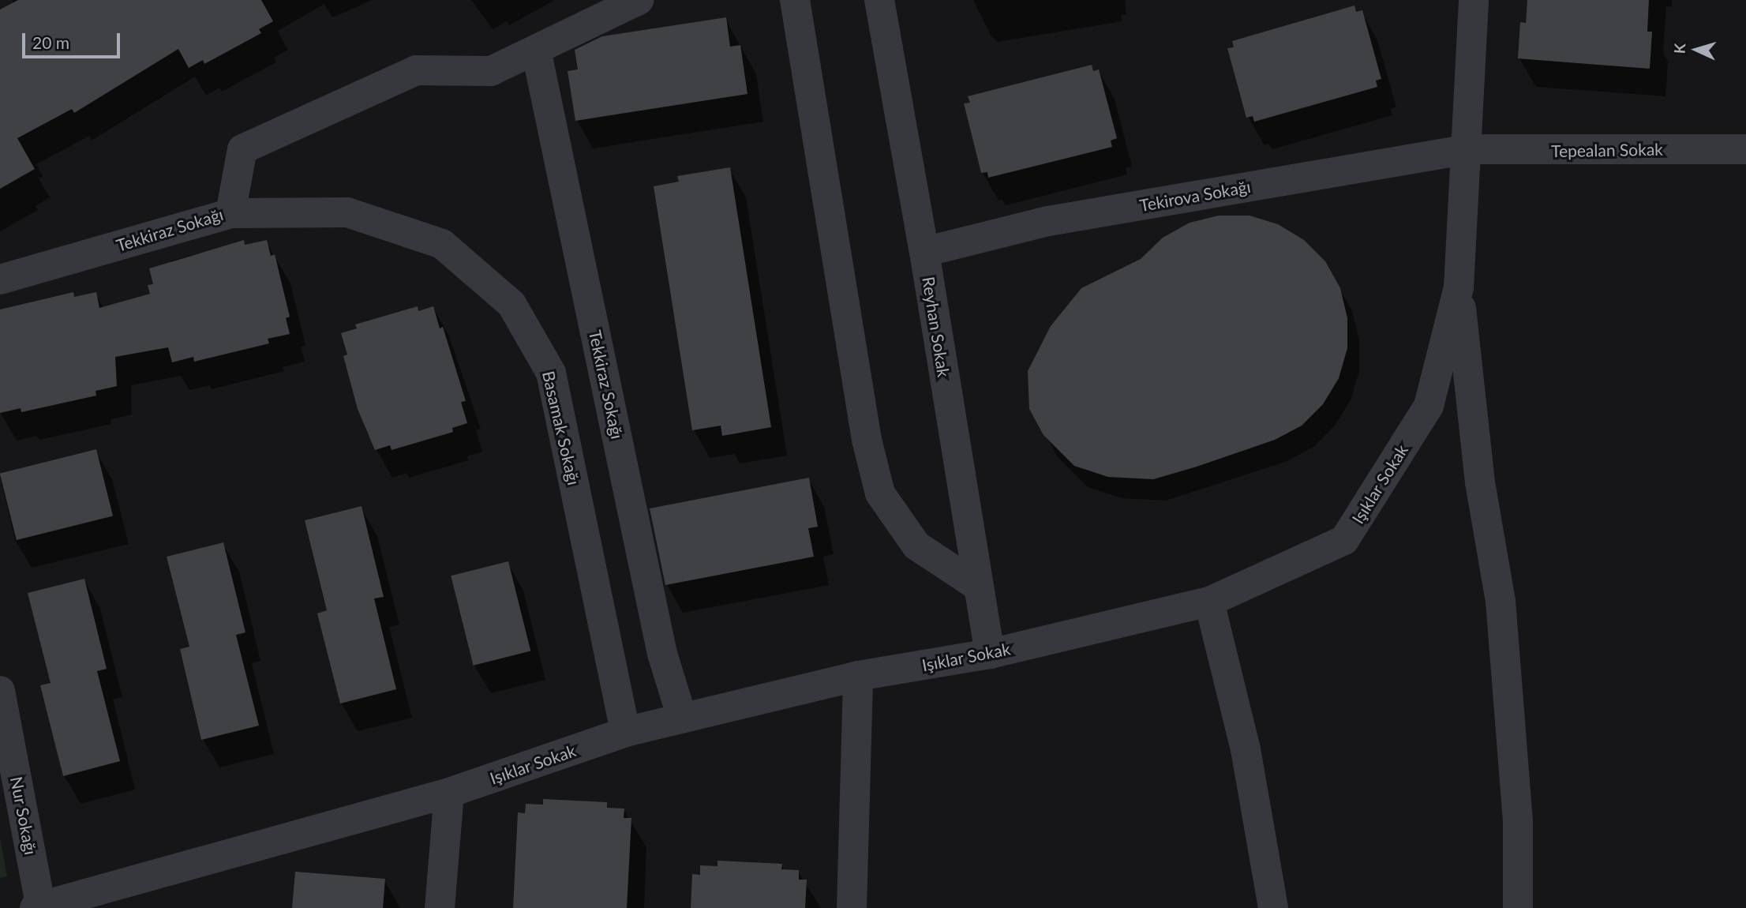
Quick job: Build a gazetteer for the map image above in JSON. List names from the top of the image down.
{
  "streets": {
    "street": [
      "Tepealan Sokak",
      "Tekirova Sokağı",
      "Tekkiraz Sokağı",
      "Reyhan Sokak",
      "Basamak Sokağı",
      "Işıklar Sokak",
      "Nur Sokağı"
    ]
  },
  "crossings": [
    ["Tepealan Sokak", "Tekirova Sokağı"],
    ["Tepealan Sokak", "Işıklar Sokak"],
    ["Tekirova Sokağı", "Reyhan Sokak"],
    ["Tekirova Sokağı", "Işıklar Sokak"],
    ["Tekkiraz Sokağı", "Basamak Sokağı"],
    ["Tekkiraz Sokağı", "Işıklar Sokak"],
    ["Reyhan Sokak", "Işıklar Sokak"],
    ["Basamak Sokağı", "Işıklar Sokak"],
    ["Işıklar Sokak", "Nur Sokağı"]
  ],
  "scale_bar": "20 m",
  "north": "left"
}
